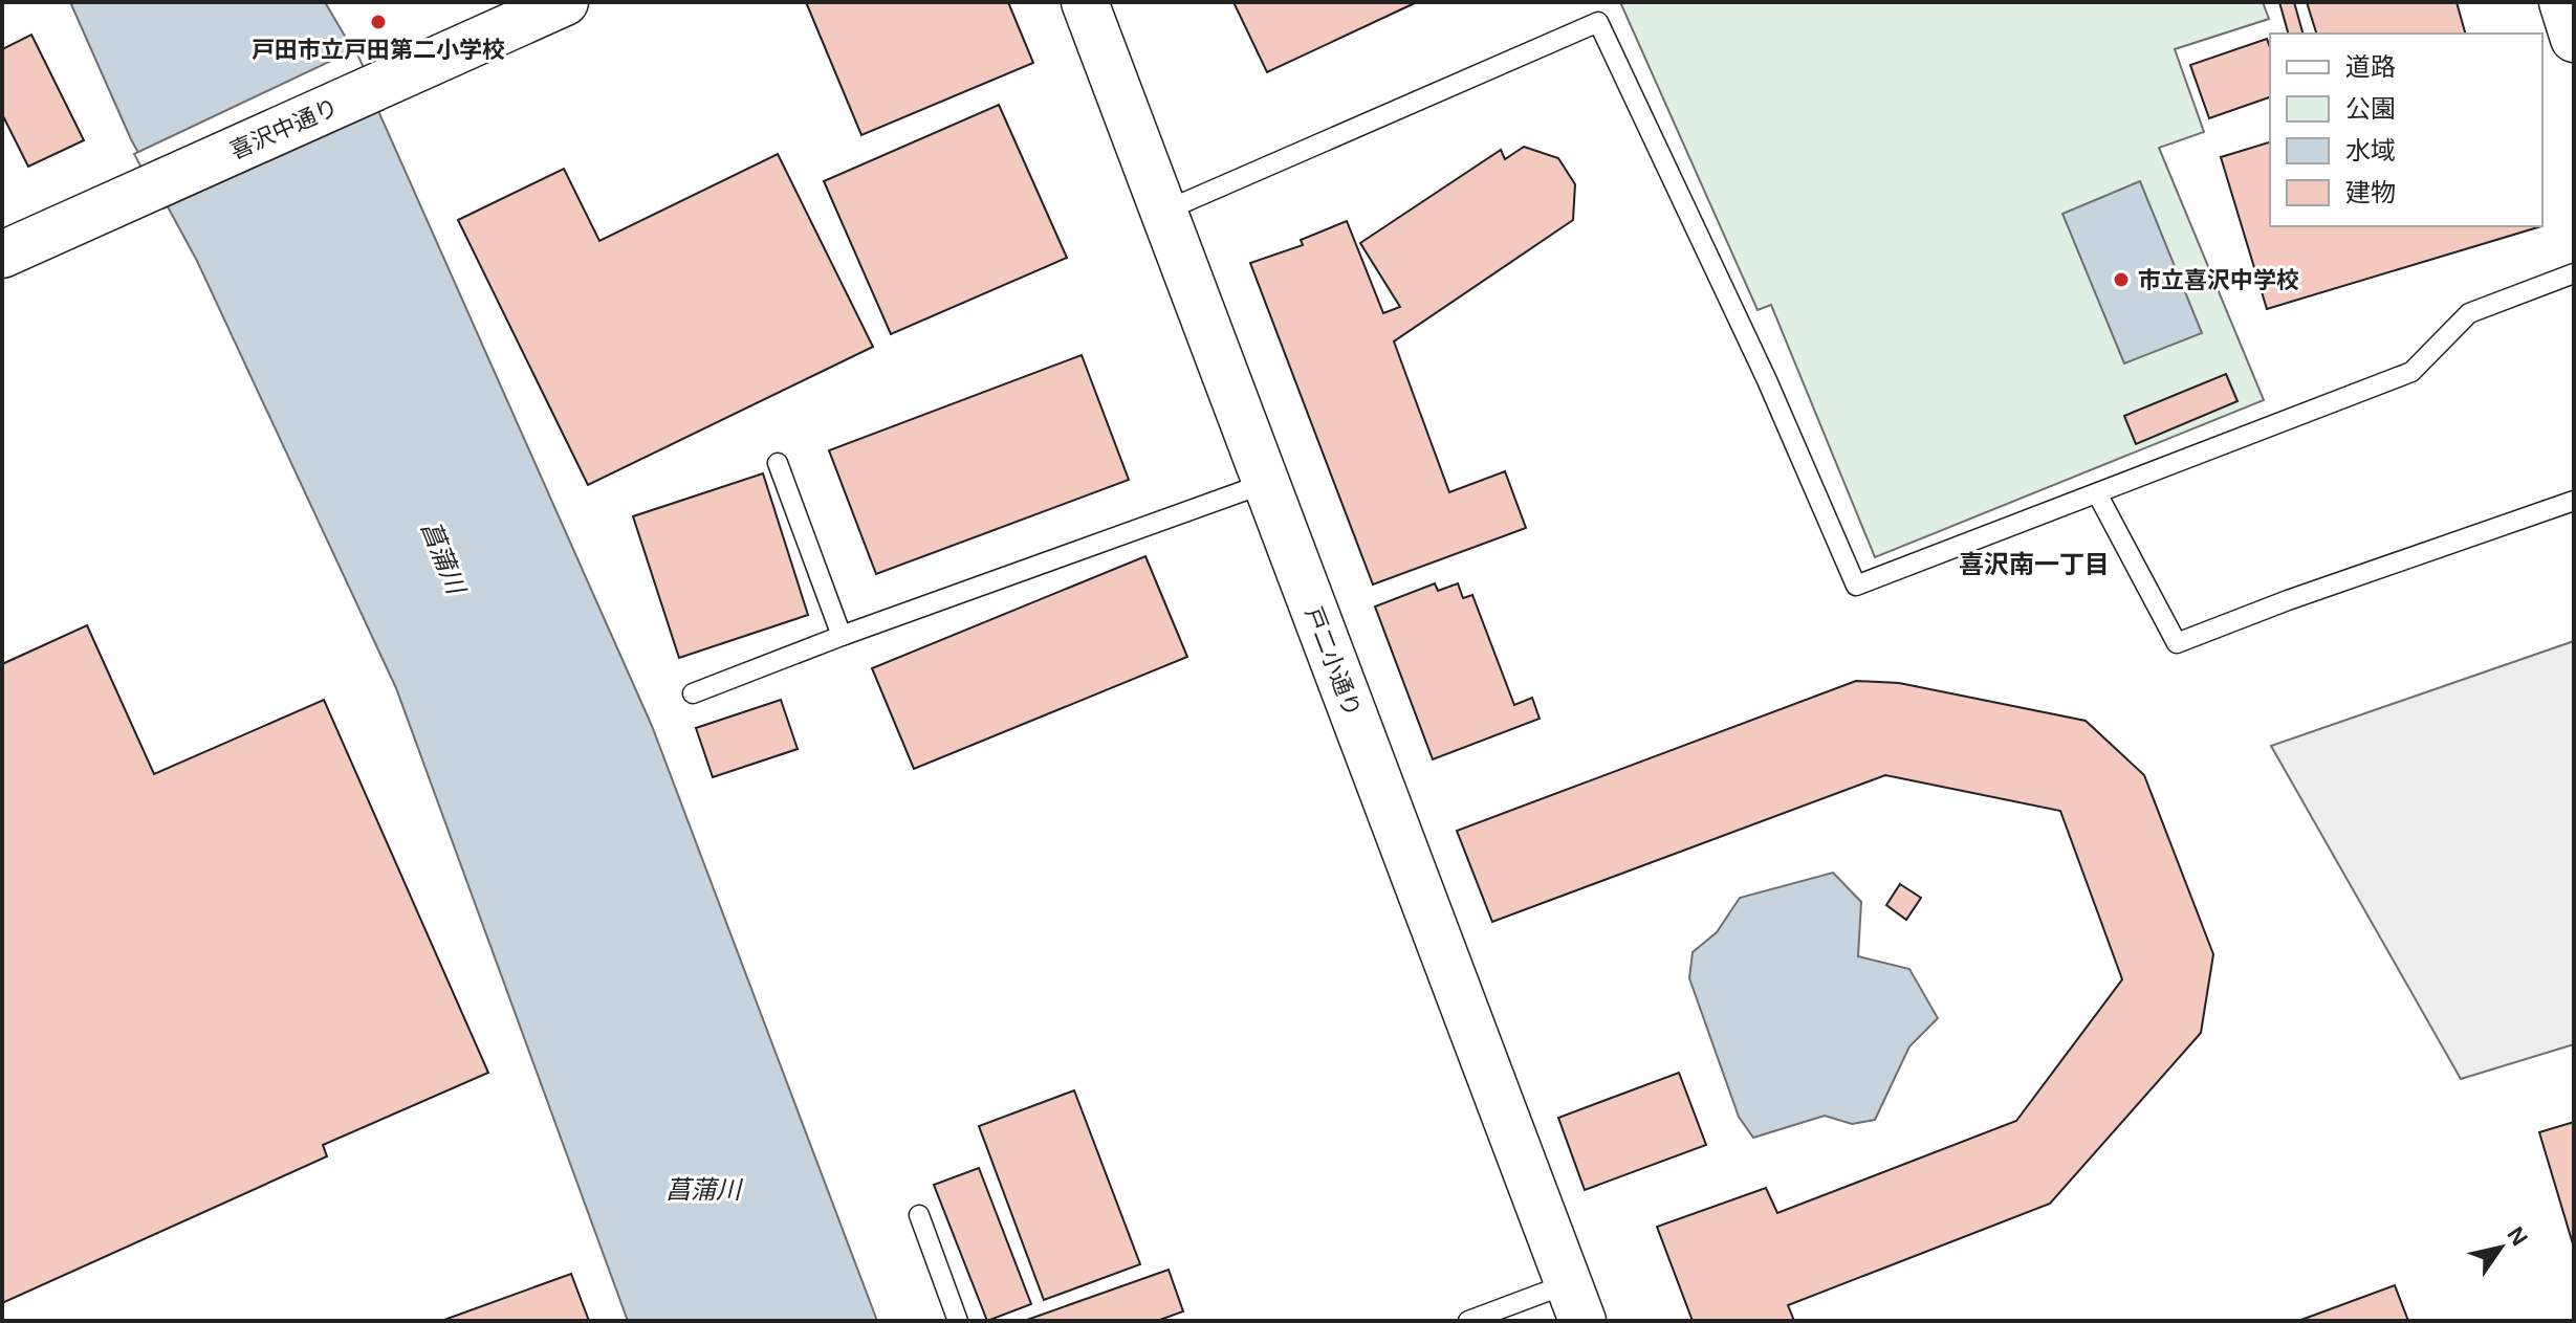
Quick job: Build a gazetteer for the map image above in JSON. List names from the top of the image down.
{
  "streets": {
    "street": ["喜沢中通り", "戸二小通り"]
  },
  "districts": ["喜沢南一丁目"],
  "water": ["菖蒲川"],
  "places": ["戸田市立戸田第二小学校", "市立喜沢中学校"],
  "legend": [
    "道路",
    "公園",
    "水域",
    "建物"
  ],
  "north": "top right"
}
